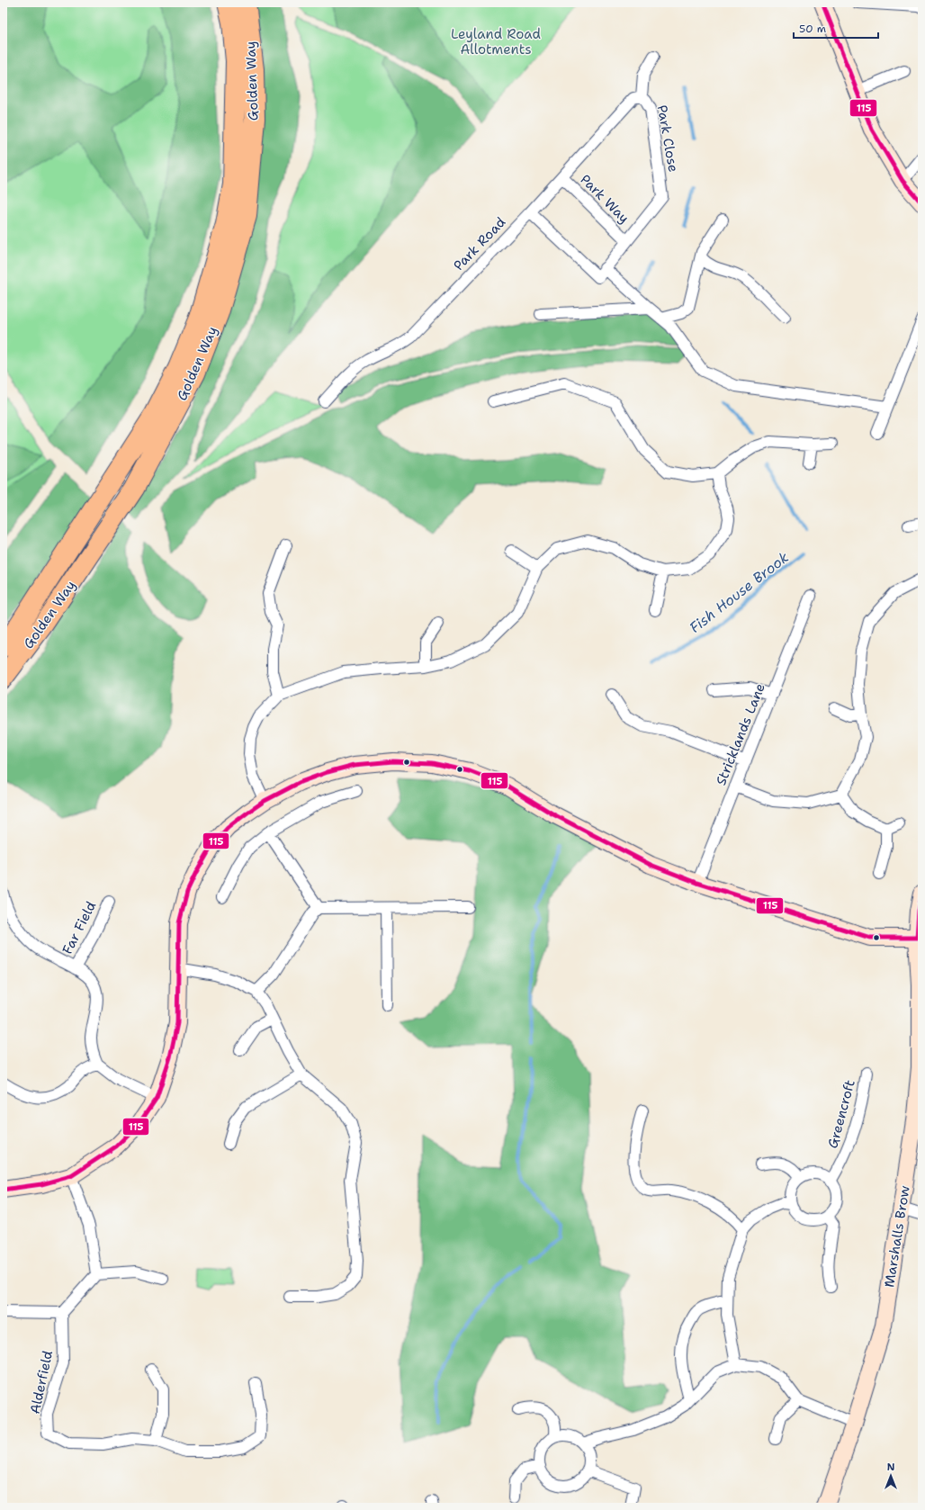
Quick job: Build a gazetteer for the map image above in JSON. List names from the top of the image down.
{
  "streets": {
    "highway": ["Golden Way"],
    "street": [
      "Park Close",
      "Park Way",
      "Park Road",
      "Stricklands Lane",
      "Far Field",
      "Greencroft",
      "Marshalls Brow",
      "Alderfield"
    ]
  },
  "crossings": [
    ["Park Close", "Park Way"],
    ["Park Close", "Park Road"]
  ],
  "water": ["Fish House Brook"],
  "parks": ["Leyland Road Allotments"],
  "lines": ["transit line 115"],
  "scale_bar": "50 m",
  "north": "top"
}
